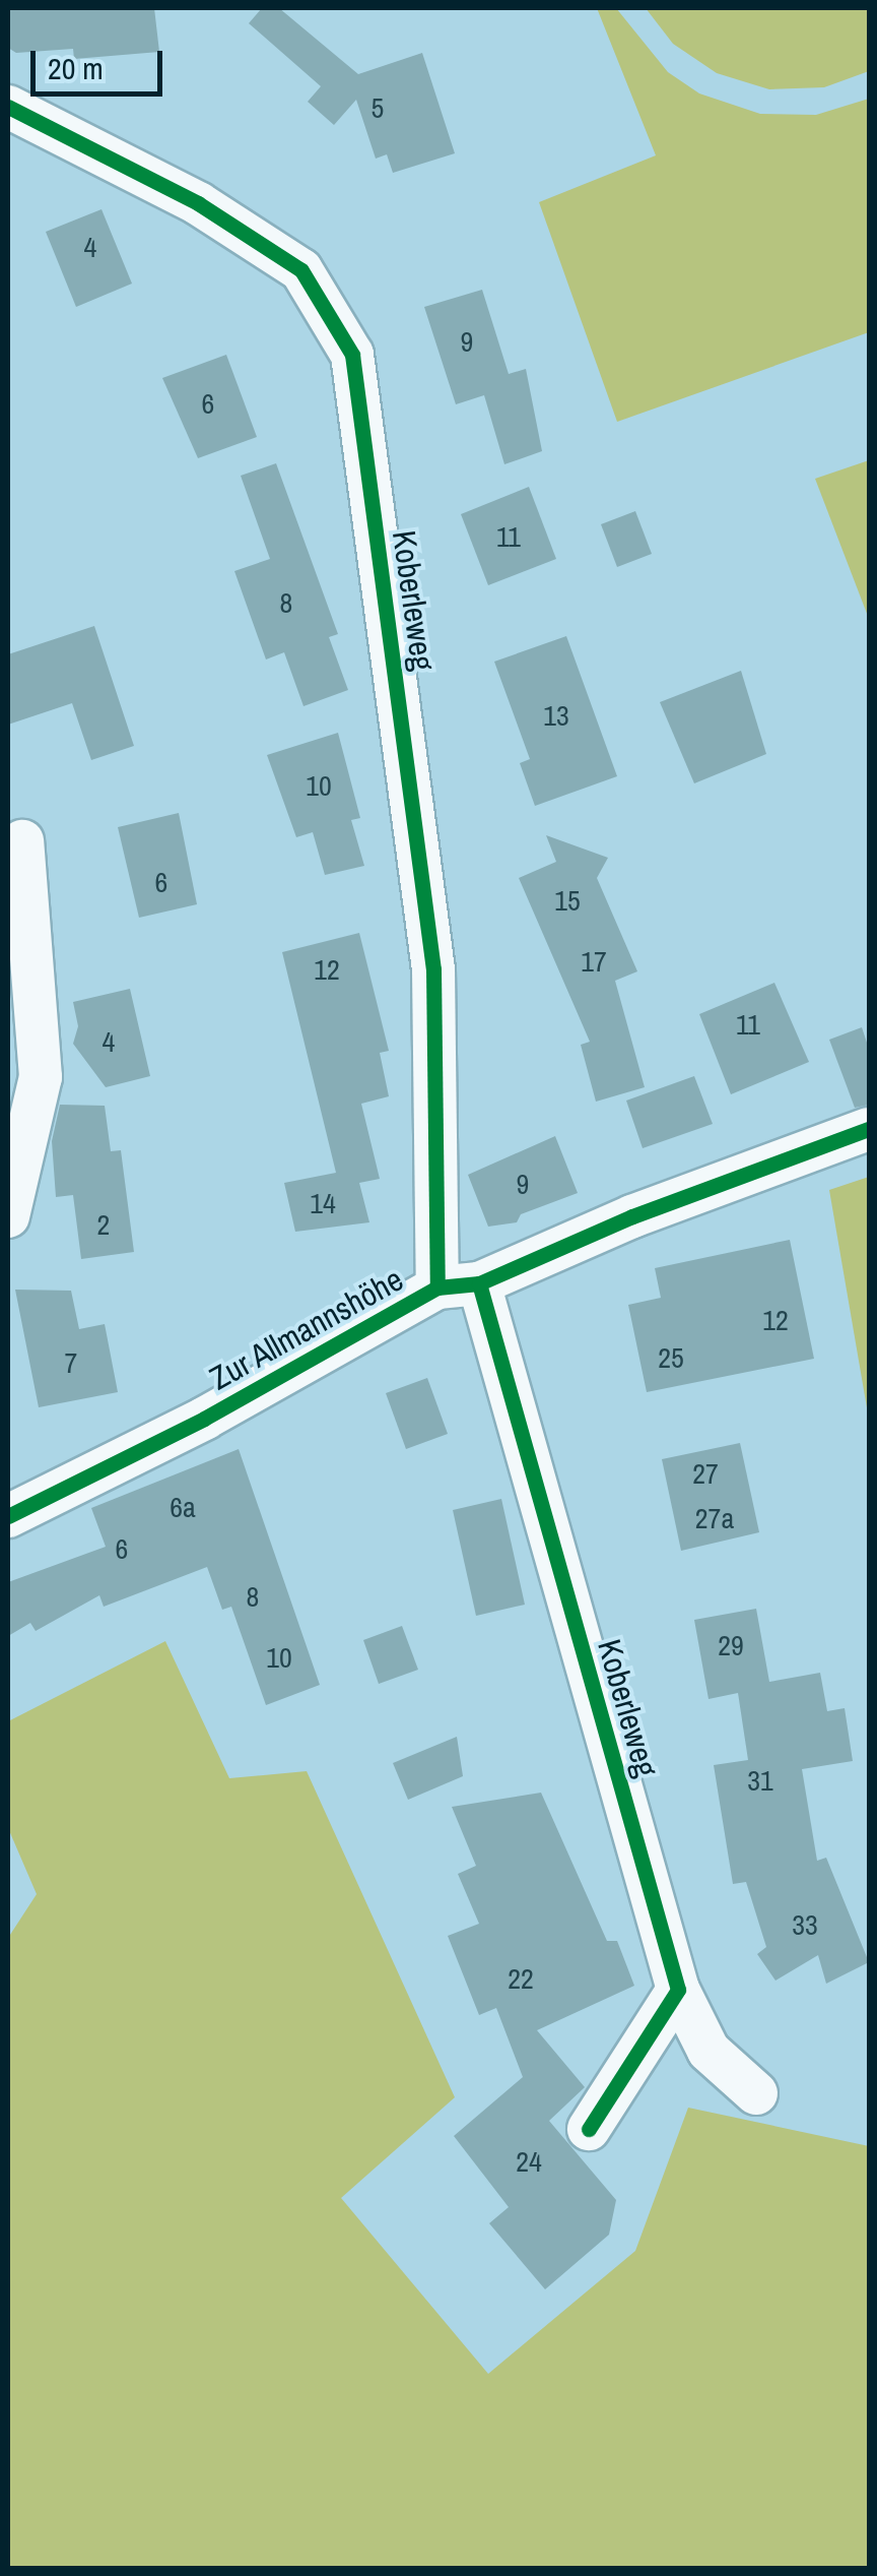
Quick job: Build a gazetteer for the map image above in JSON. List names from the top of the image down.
{
  "streets": {
    "street": ["Koberleweg", "Zur Allmannshöhe"]
  },
  "crossings": [
    ["Koberleweg", "Zur Allmannshöhe"]
  ],
  "house_numbers": [
    "5",
    "4",
    "9",
    "6",
    "11",
    "8",
    "13",
    "10",
    "6",
    "15",
    "17",
    "12",
    "11",
    "4",
    "9",
    "14",
    "2",
    "12",
    "25",
    "7",
    "27",
    "6a",
    "27a",
    "6",
    "8",
    "29",
    "10",
    "31",
    "33",
    "22",
    "24"
  ],
  "scale_bar": "20 m"
}
